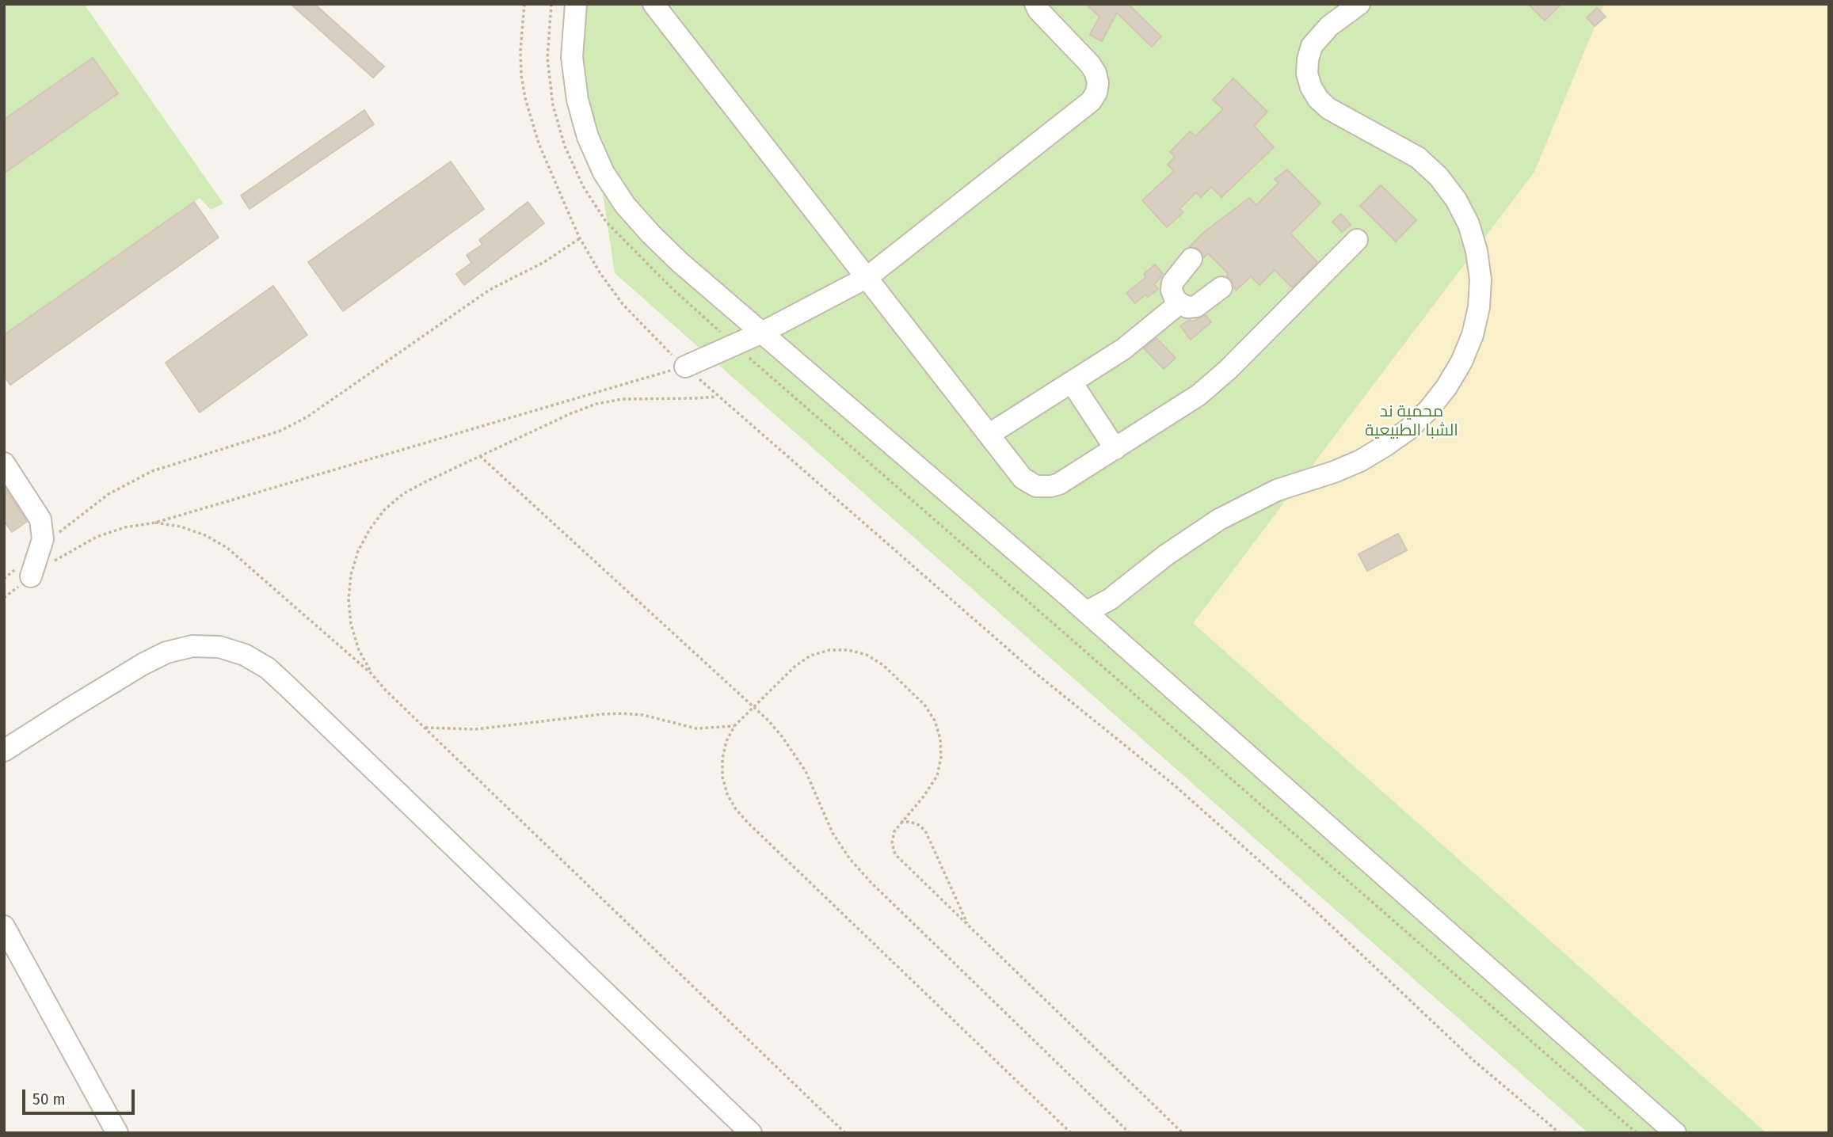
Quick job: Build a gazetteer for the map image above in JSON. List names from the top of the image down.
{
  "parks": ["محمية ند الشبا الطبيعية"],
  "scale_bar": "50 m"
}
